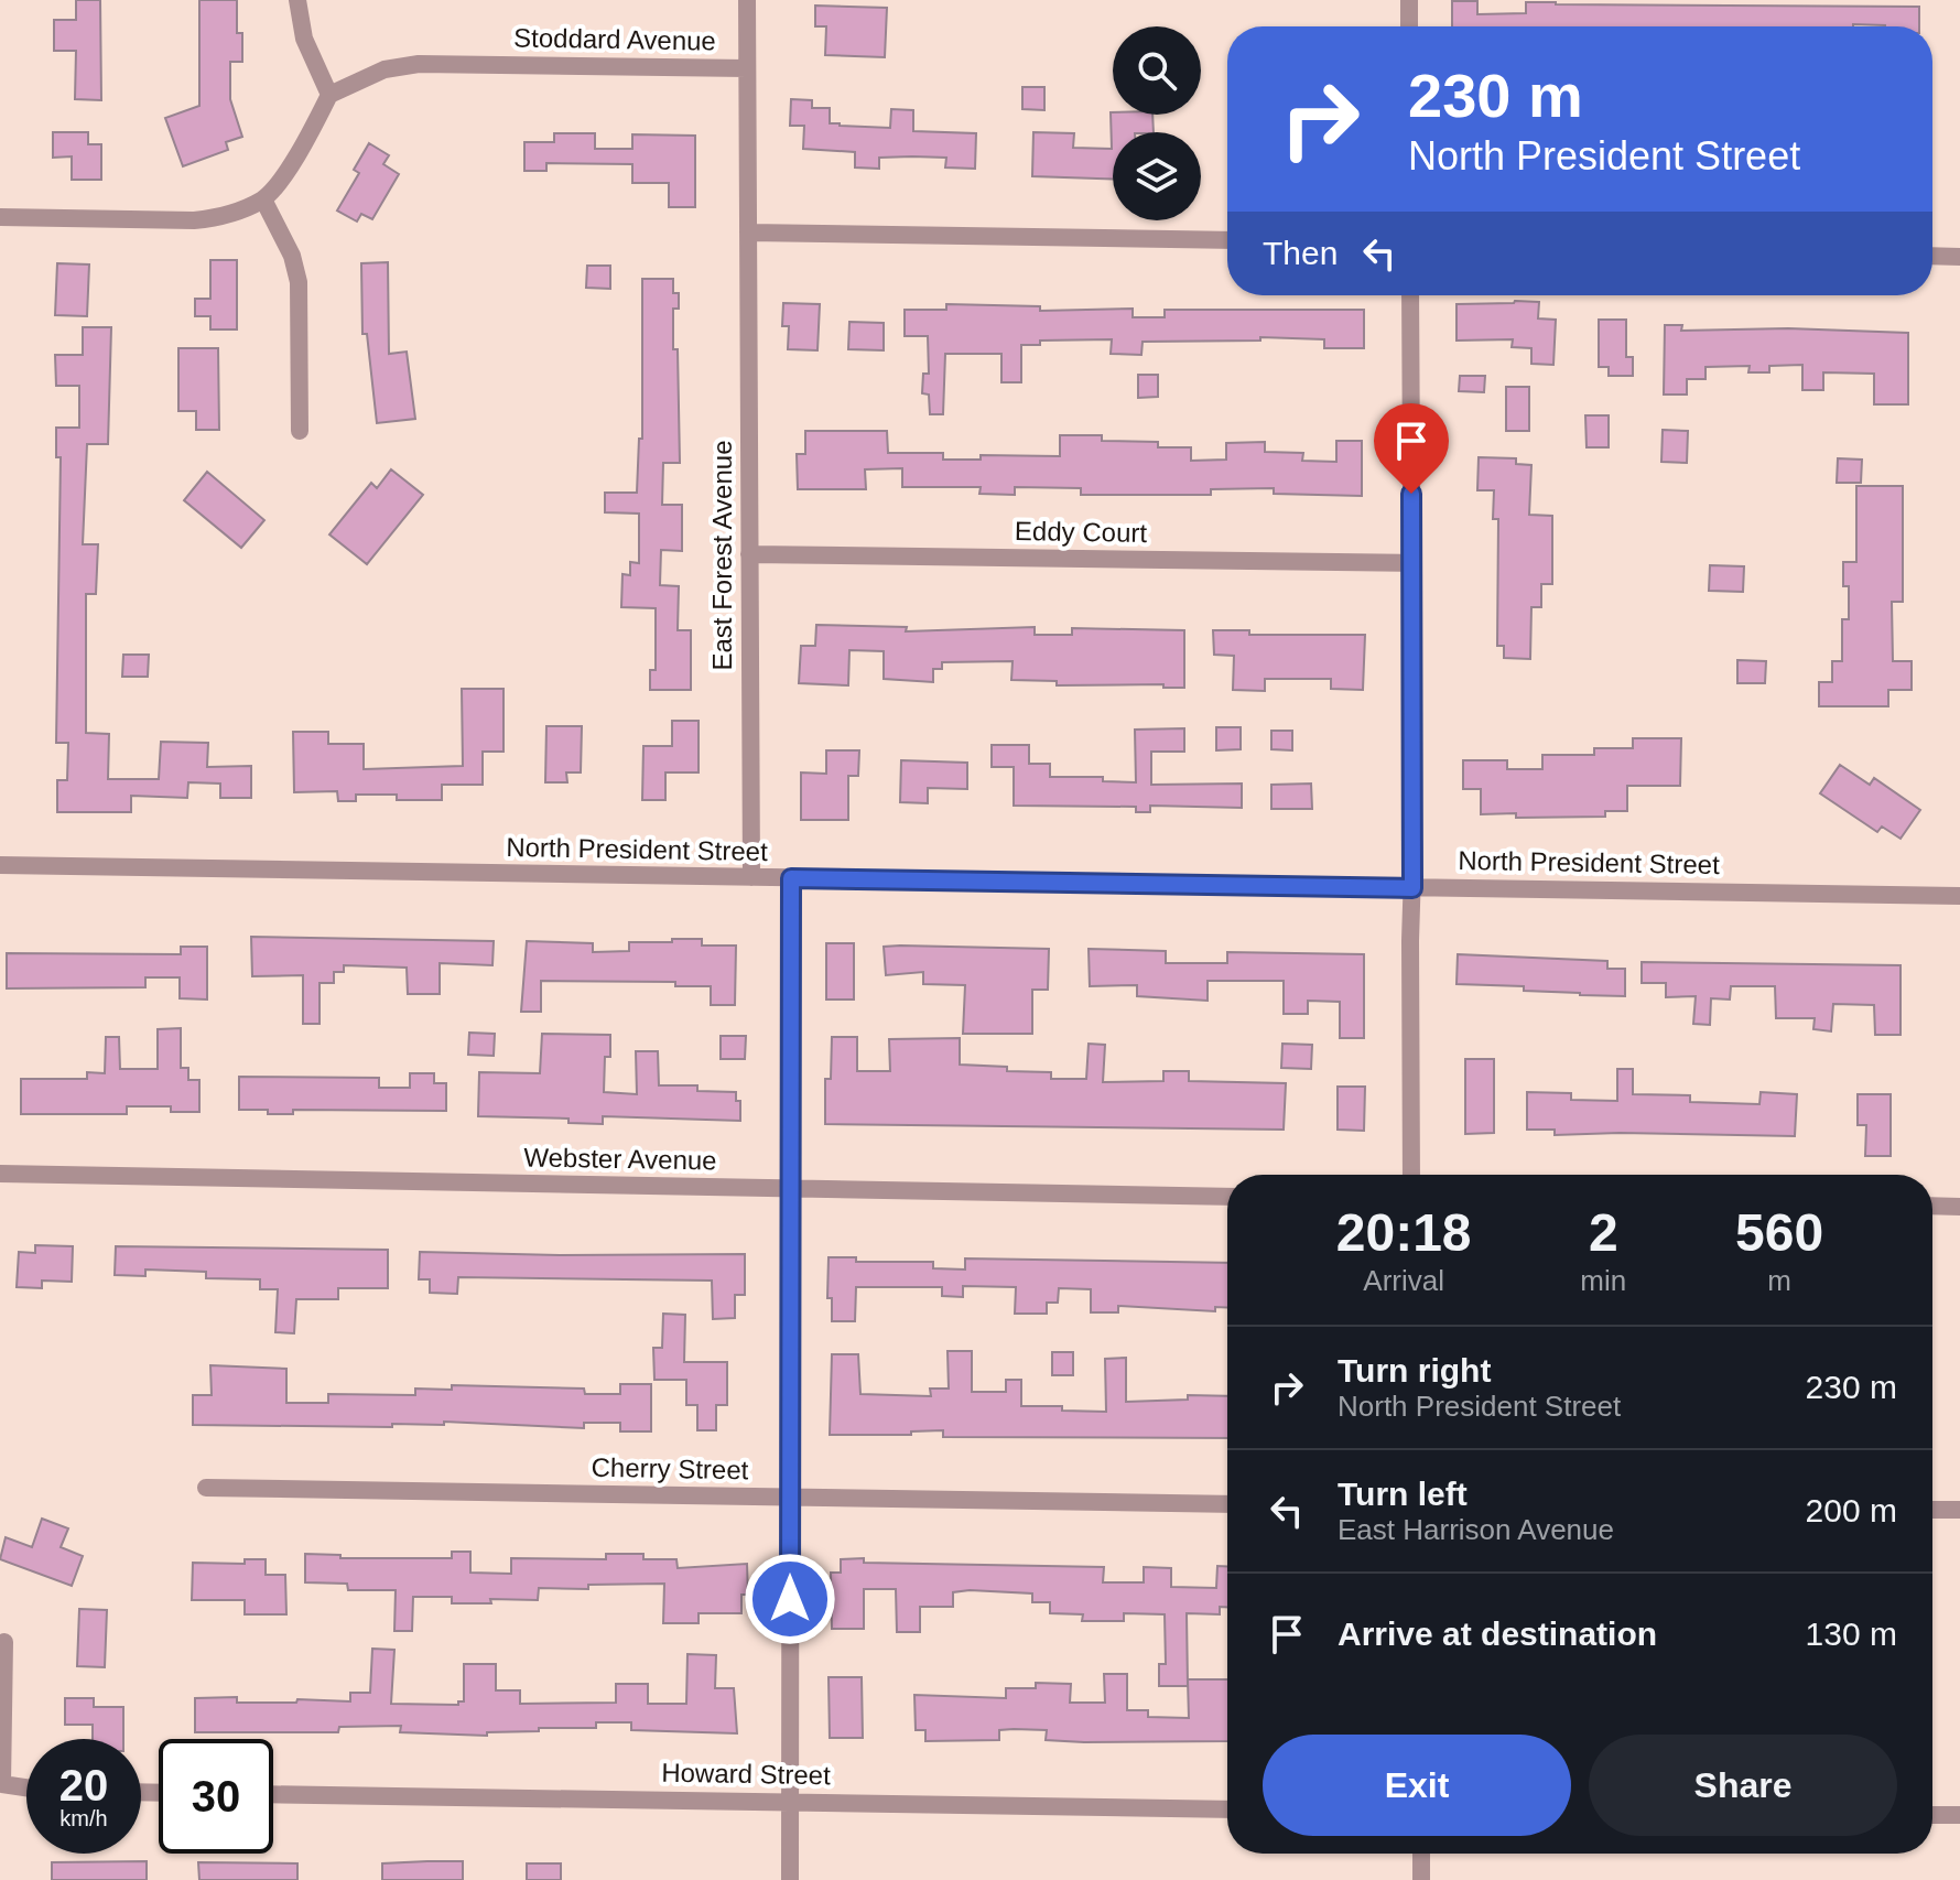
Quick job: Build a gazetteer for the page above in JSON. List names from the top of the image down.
{
  "streets": {
    "street": [
      "Stoddard Avenue",
      "Eddy Court",
      "East Forest Avenue",
      "North President Street",
      "Webster Avenue",
      "Cherry Street",
      "Howard Street"
    ]
  },
  "crossings": [
    ["Stoddard Avenue", "East Forest Avenue"],
    ["Eddy Court", "East Forest Avenue"],
    ["East Forest Avenue", "North President Street"]
  ],
  "page": {
    "turn": ["230 m", "North President Street"],
    "then": "Then",
    "eta": [
      "20:18",
      "Arrival",
      "2",
      "min",
      "560",
      "m"
    ],
    "list": [
      {
        "name": "Turn right",
        "note": "North President Street",
        "value": "230 m"
      },
      {
        "name": "Turn left",
        "note": "East Harrison Avenue",
        "value": "200 m"
      },
      {
        "name": "Arrive at destination",
        "value": "130 m"
      }
    ],
    "buttons": ["Exit", "Share"],
    "speed": "20 km/h",
    "limit": "30"
  }
}
